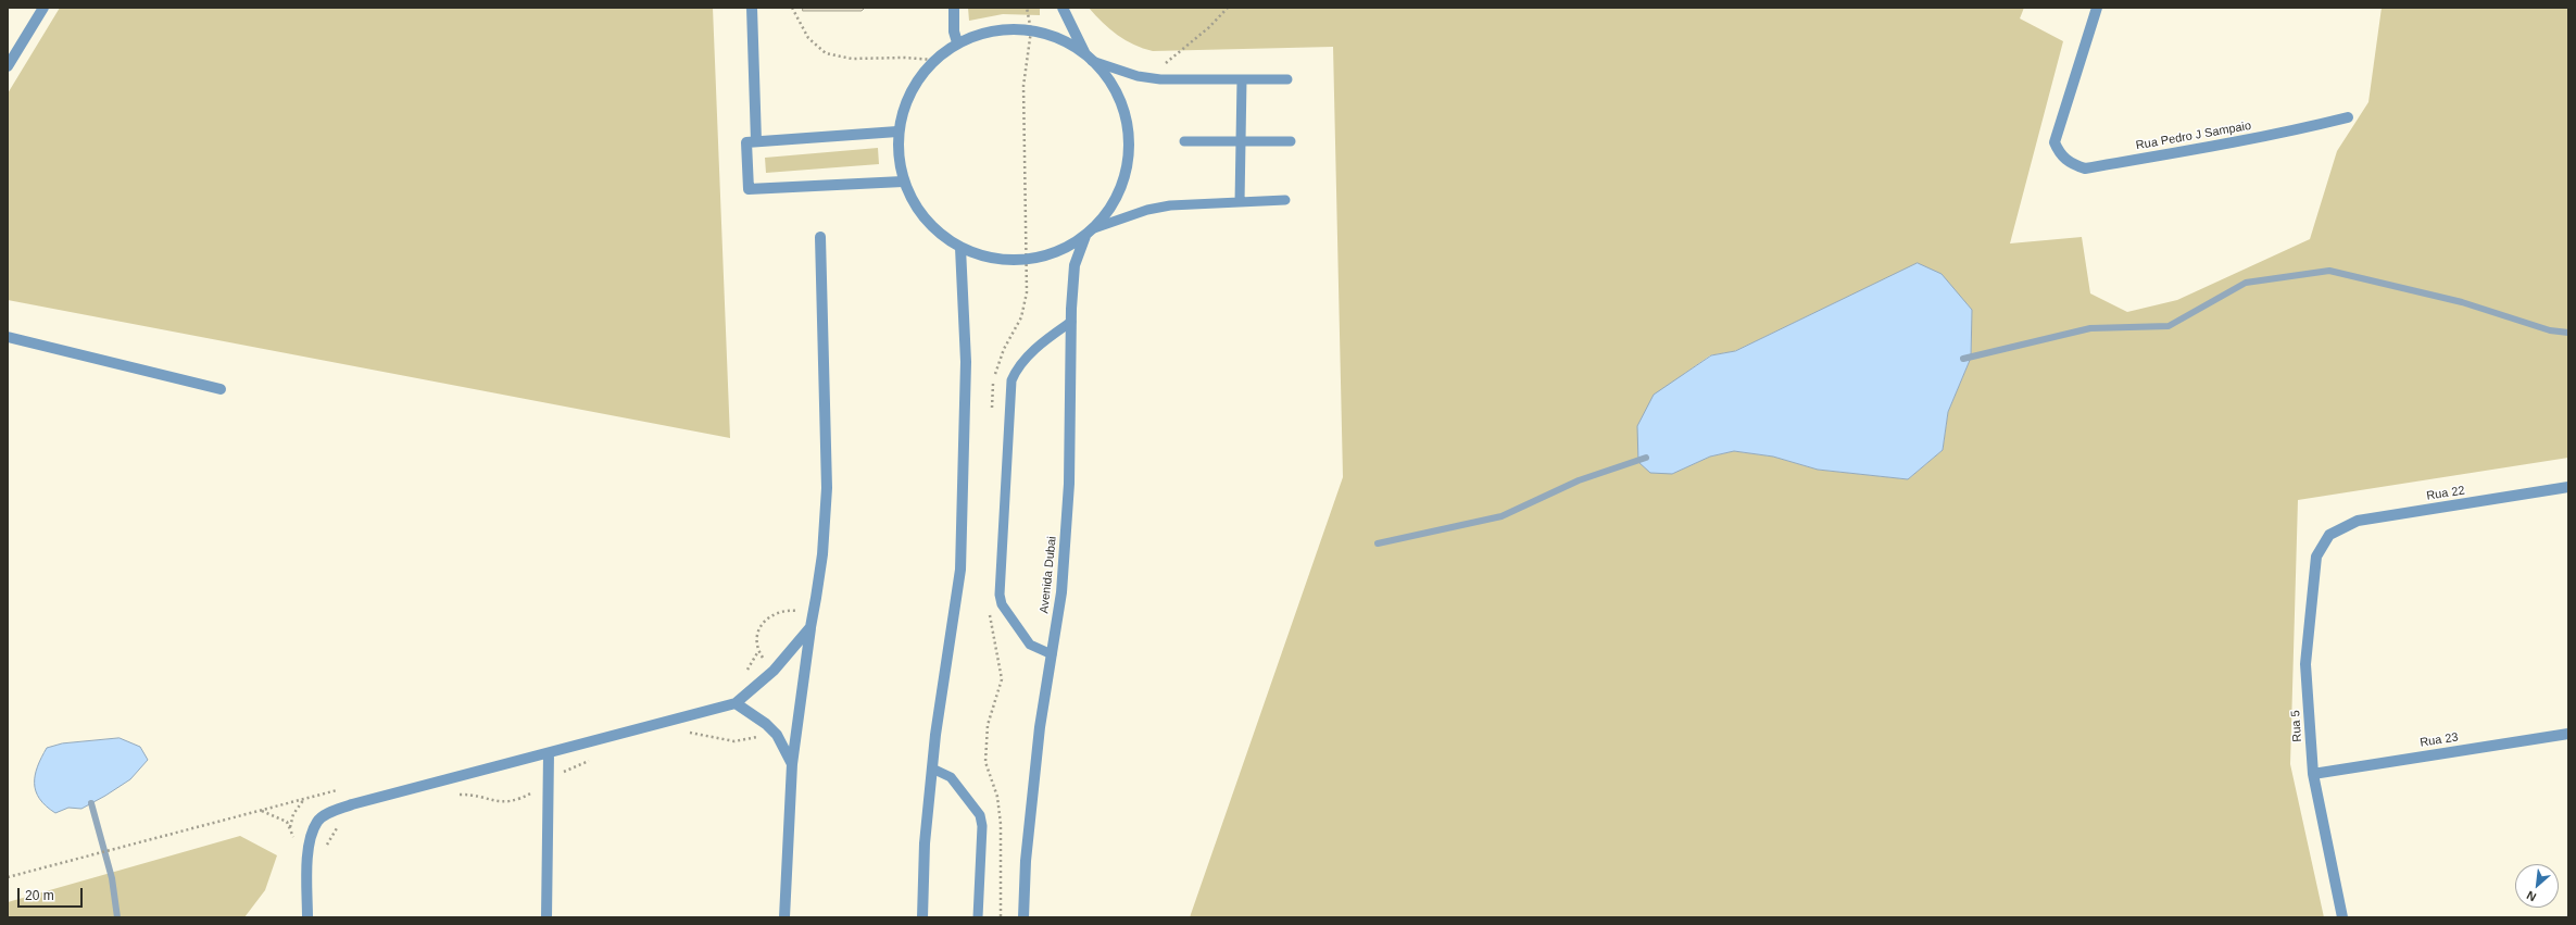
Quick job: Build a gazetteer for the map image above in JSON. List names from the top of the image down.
{
  "streets": {
    "street": [
      "Rua Pedro J Sampaio",
      "Rua 22",
      "Avenida Dubai",
      "Rua 5",
      "Rua 23"
    ]
  },
  "crossings": [
    ["Rua 22", "Rua 5"],
    ["Rua 5", "Rua 23"]
  ],
  "scale_bar": "20 m",
  "north": "bottom left"
}
